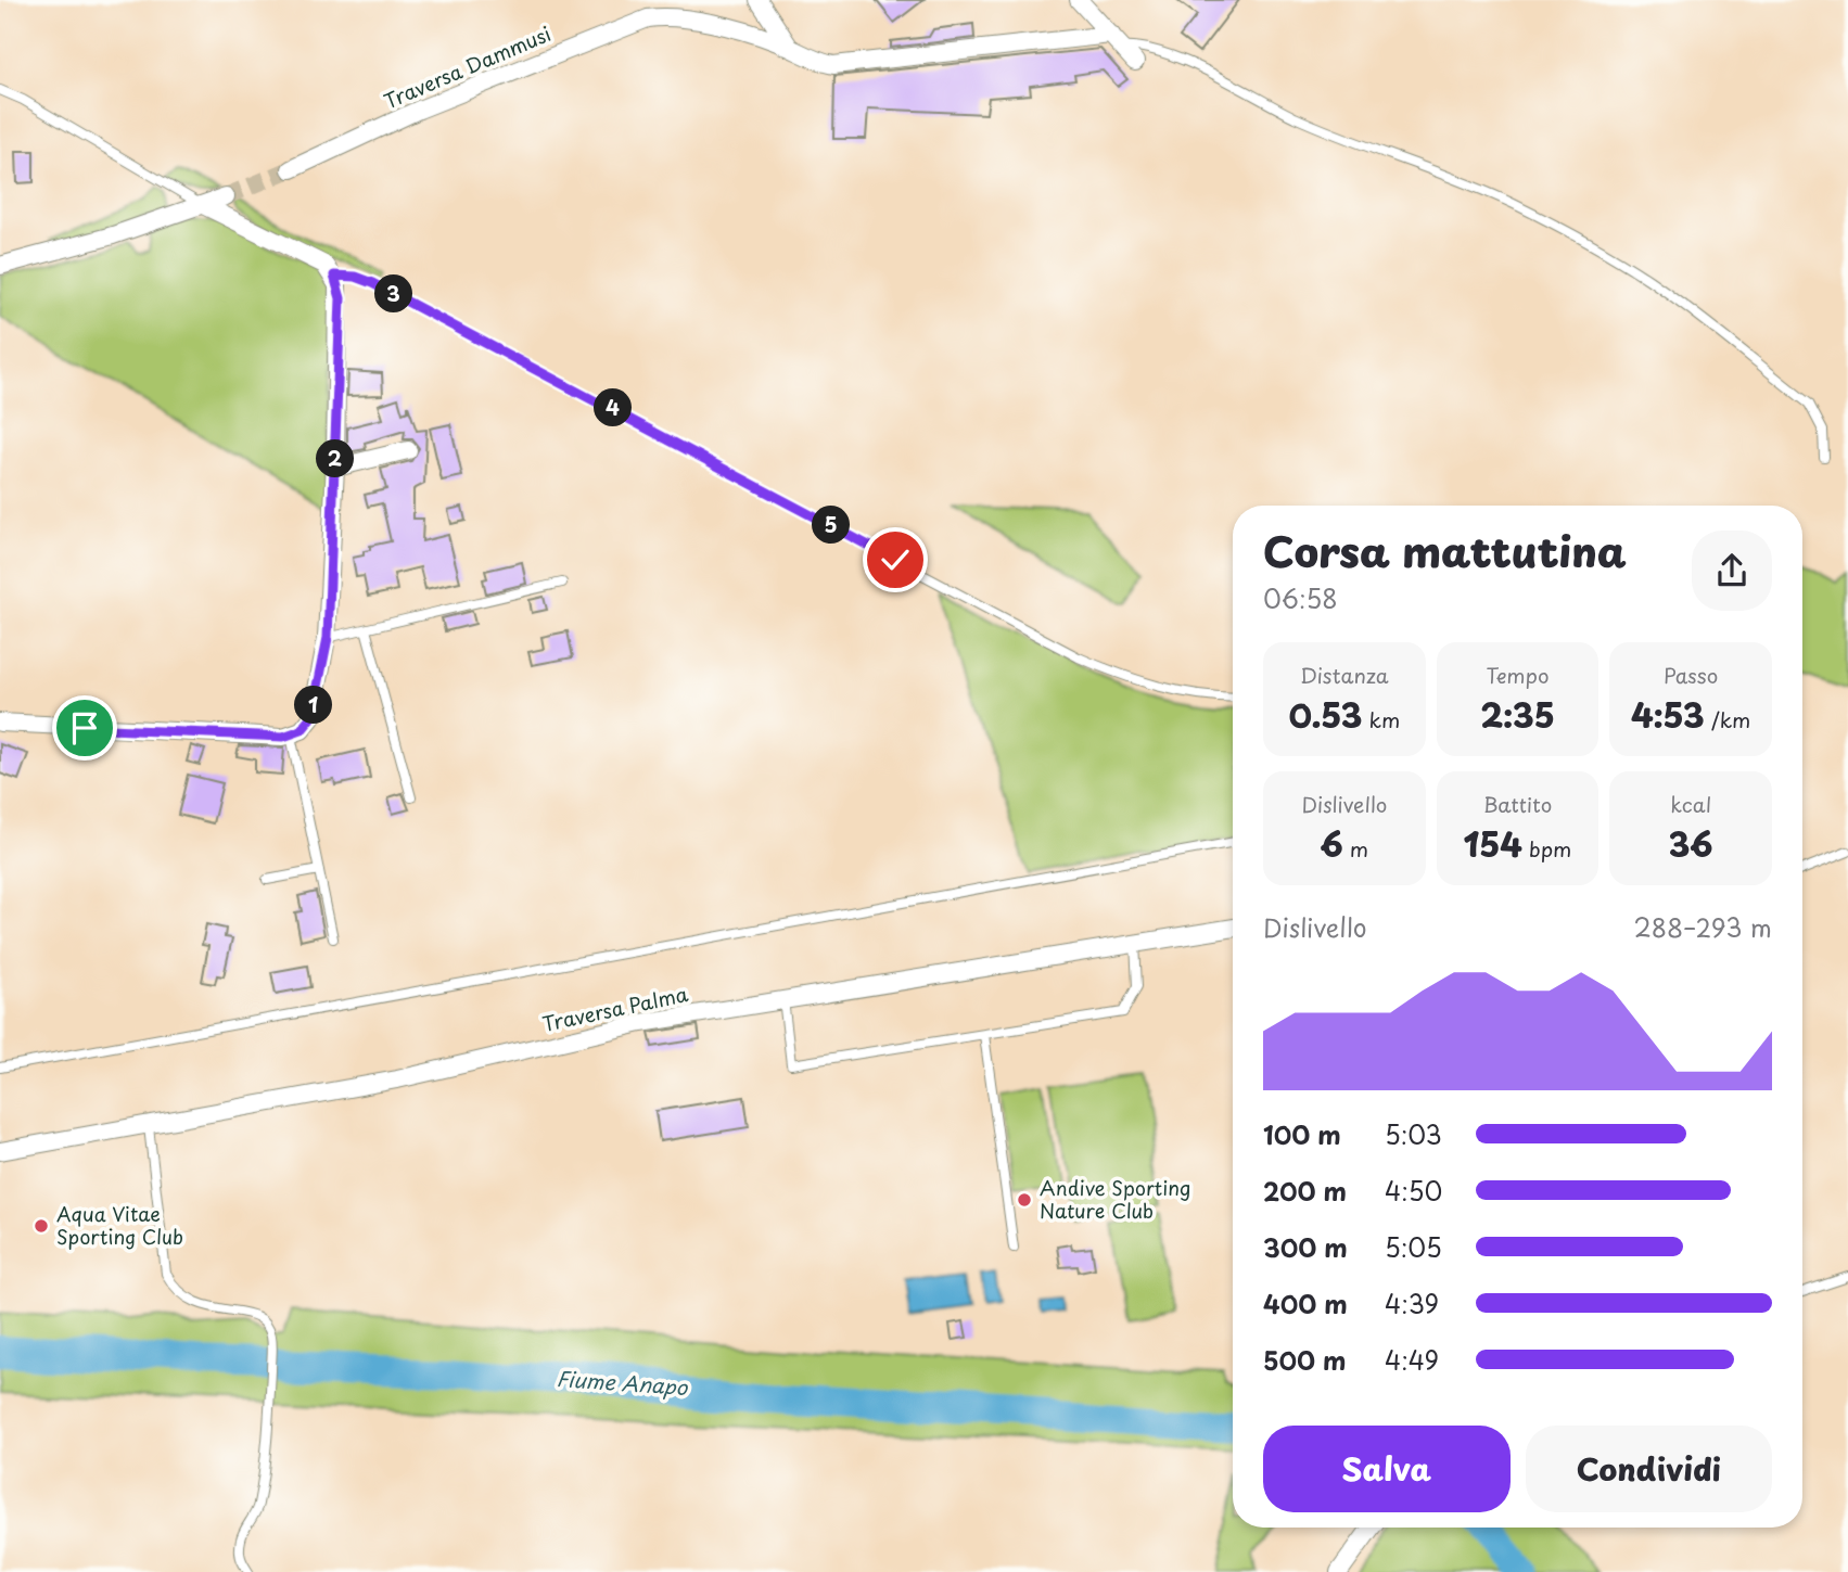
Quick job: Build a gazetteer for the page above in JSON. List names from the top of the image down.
{
  "streets": {
    "street": ["Traversa Dammusi", "Traversa Palma"]
  },
  "water": ["Fiume Anapo"],
  "places": ["Andive Sporting Nature Club", "Aqua Vitae Sporting Club"],
  "page": {
    "pins": [
      "3",
      "4",
      "2",
      "5",
      "1"
    ],
    "heading": ["Corsa mattutina", "06:58"],
    "stats": [
      ["Distanza", "0.53 km"],
      ["Tempo", "2:35"],
      ["Passo", "4:53 /km"],
      ["Dislivello", "6 m"],
      ["Battito", "154 bpm"],
      ["kcal", "36"]
    ],
    "chart": ["Dislivello", "288–293 m"],
    "list": [
      {
        "name": "100 m",
        "note": "5:03"
      },
      {
        "name": "200 m",
        "note": "4:50"
      },
      {
        "name": "300 m",
        "note": "5:05"
      },
      {
        "name": "400 m",
        "note": "4:39"
      },
      {
        "name": "500 m",
        "note": "4:49"
      }
    ],
    "buttons": ["Salva", "Condividi"]
  }
}
